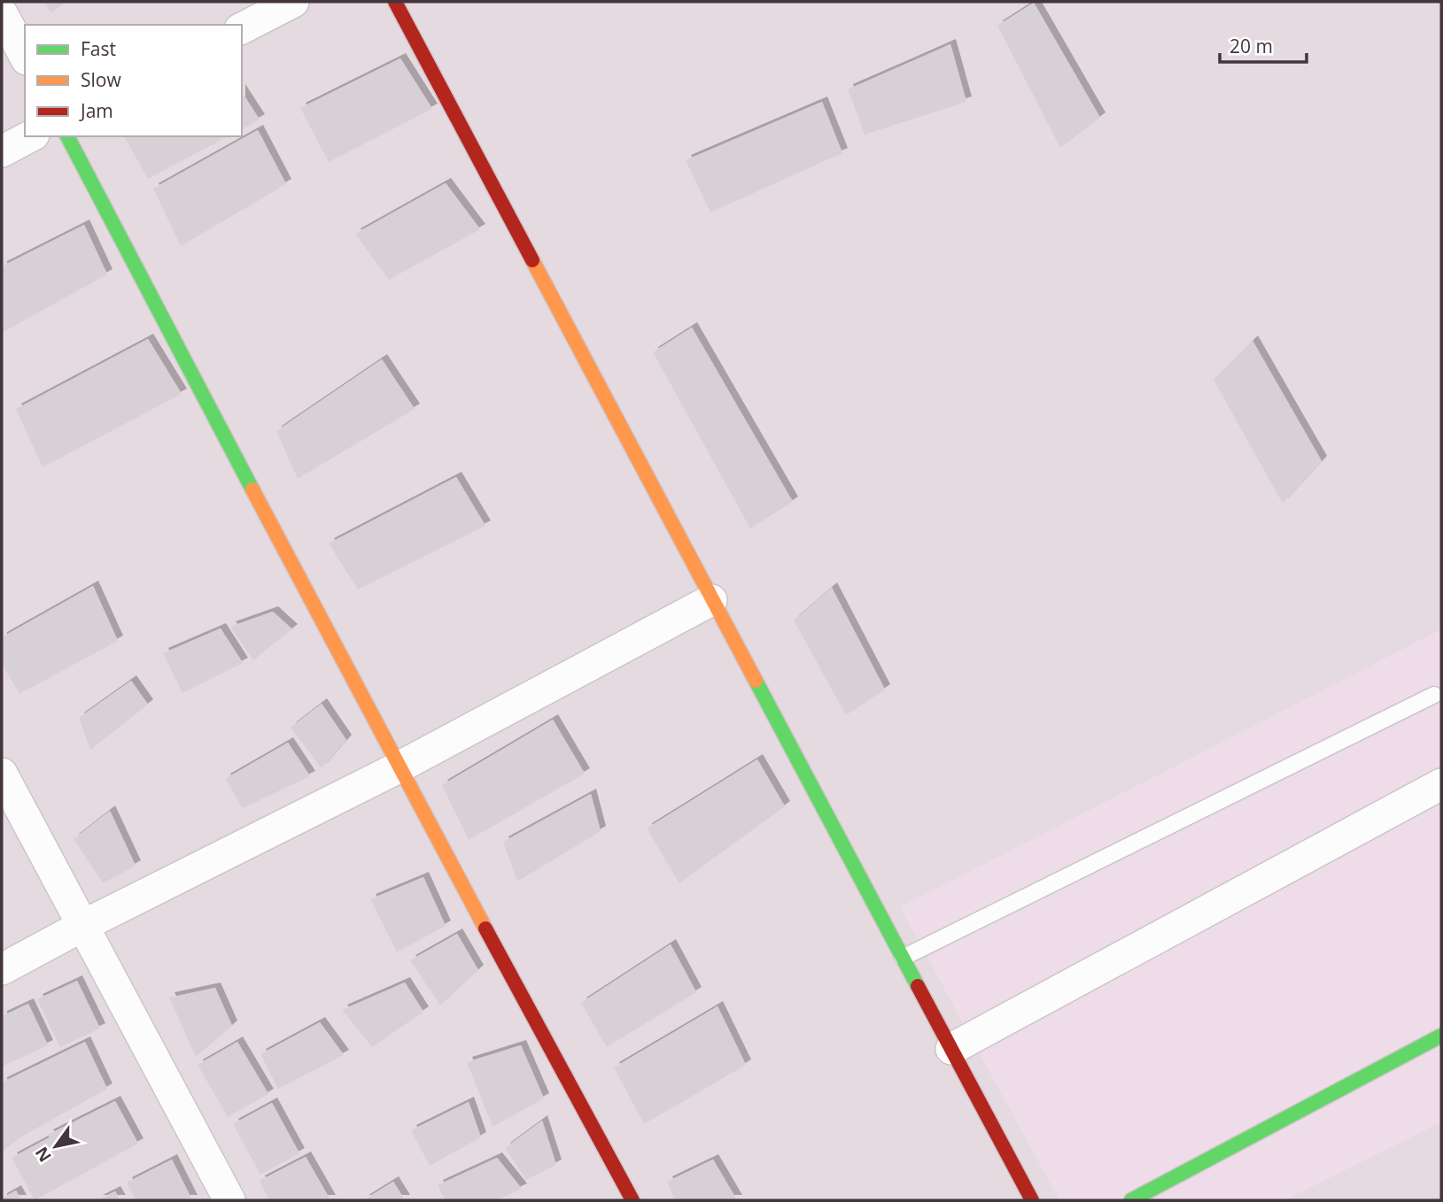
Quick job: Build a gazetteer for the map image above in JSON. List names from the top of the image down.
{
  "legend": ["Fast", "Slow", "Jam"],
  "scale_bar": "20 m",
  "north": "bottom left"
}
